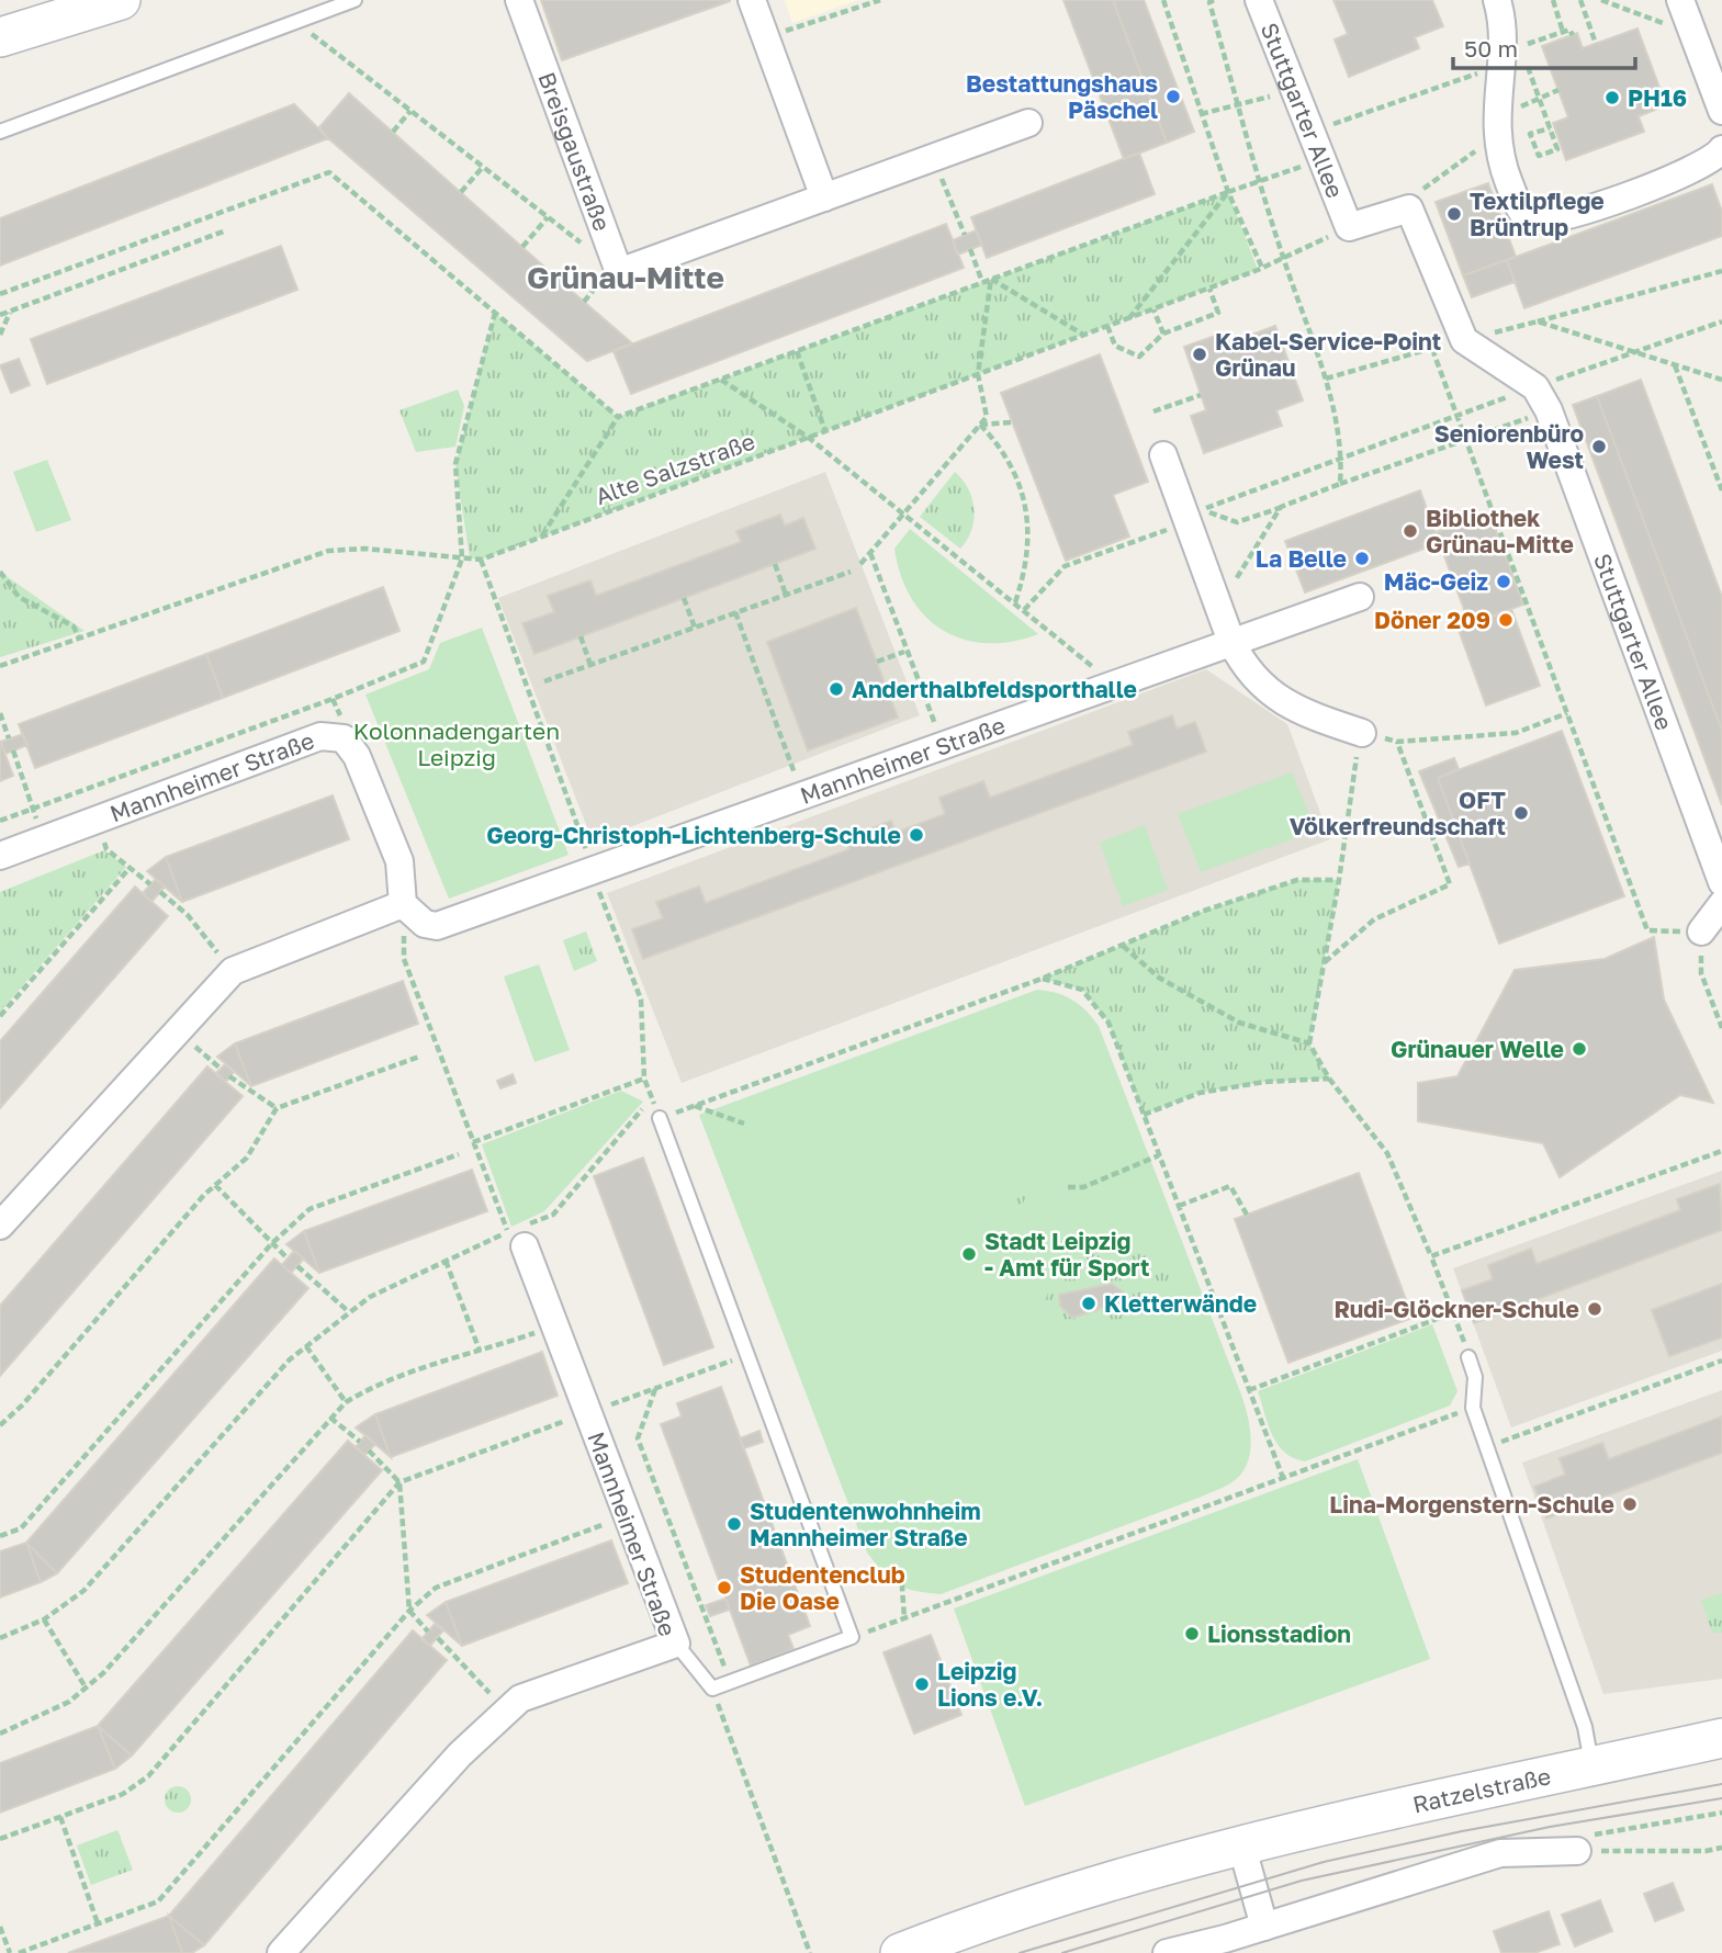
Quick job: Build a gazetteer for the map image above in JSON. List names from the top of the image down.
{
  "streets": {
    "main road": ["Ratzelstraße"],
    "street": ["Stuttgarter Allee", "Breisgaustraße", "Mannheimer Straße"],
    "path": ["Alte Salzstraße"]
  },
  "crossings": [
    ["Stuttgarter Allee", "Alte Salzstraße"]
  ],
  "districts": ["Grünau-Mitte"],
  "parks": ["Kolonnadengarten Leipzig"],
  "places": [
    "Bestattungshaus Päschel",
    "PH16",
    "Textilpflege Brüntrup",
    "Kabel-Service-Point Grünau",
    "Seniorenbüro West",
    "Bibliothek Grünau-Mitte",
    "La Belle",
    "Mäc-Geiz",
    "Döner 209",
    "Anderthalbfeldsporthalle",
    "OFT Völkerfreundschaft",
    "Georg-Christoph-Lichtenberg-Schule",
    "Grünauer Welle",
    "Stadt Leipzig - Amt für Sport",
    "Kletterwände",
    "Rudi-Glöckner-Schule",
    "Lina-Morgenstern-Schule",
    "Studentenwohnheim Mannheimer Straße",
    "Studentenclub Die Oase",
    "Lionsstadion",
    "Leipzig Lions e.V."
  ],
  "scale_bar": "50 m"
}
